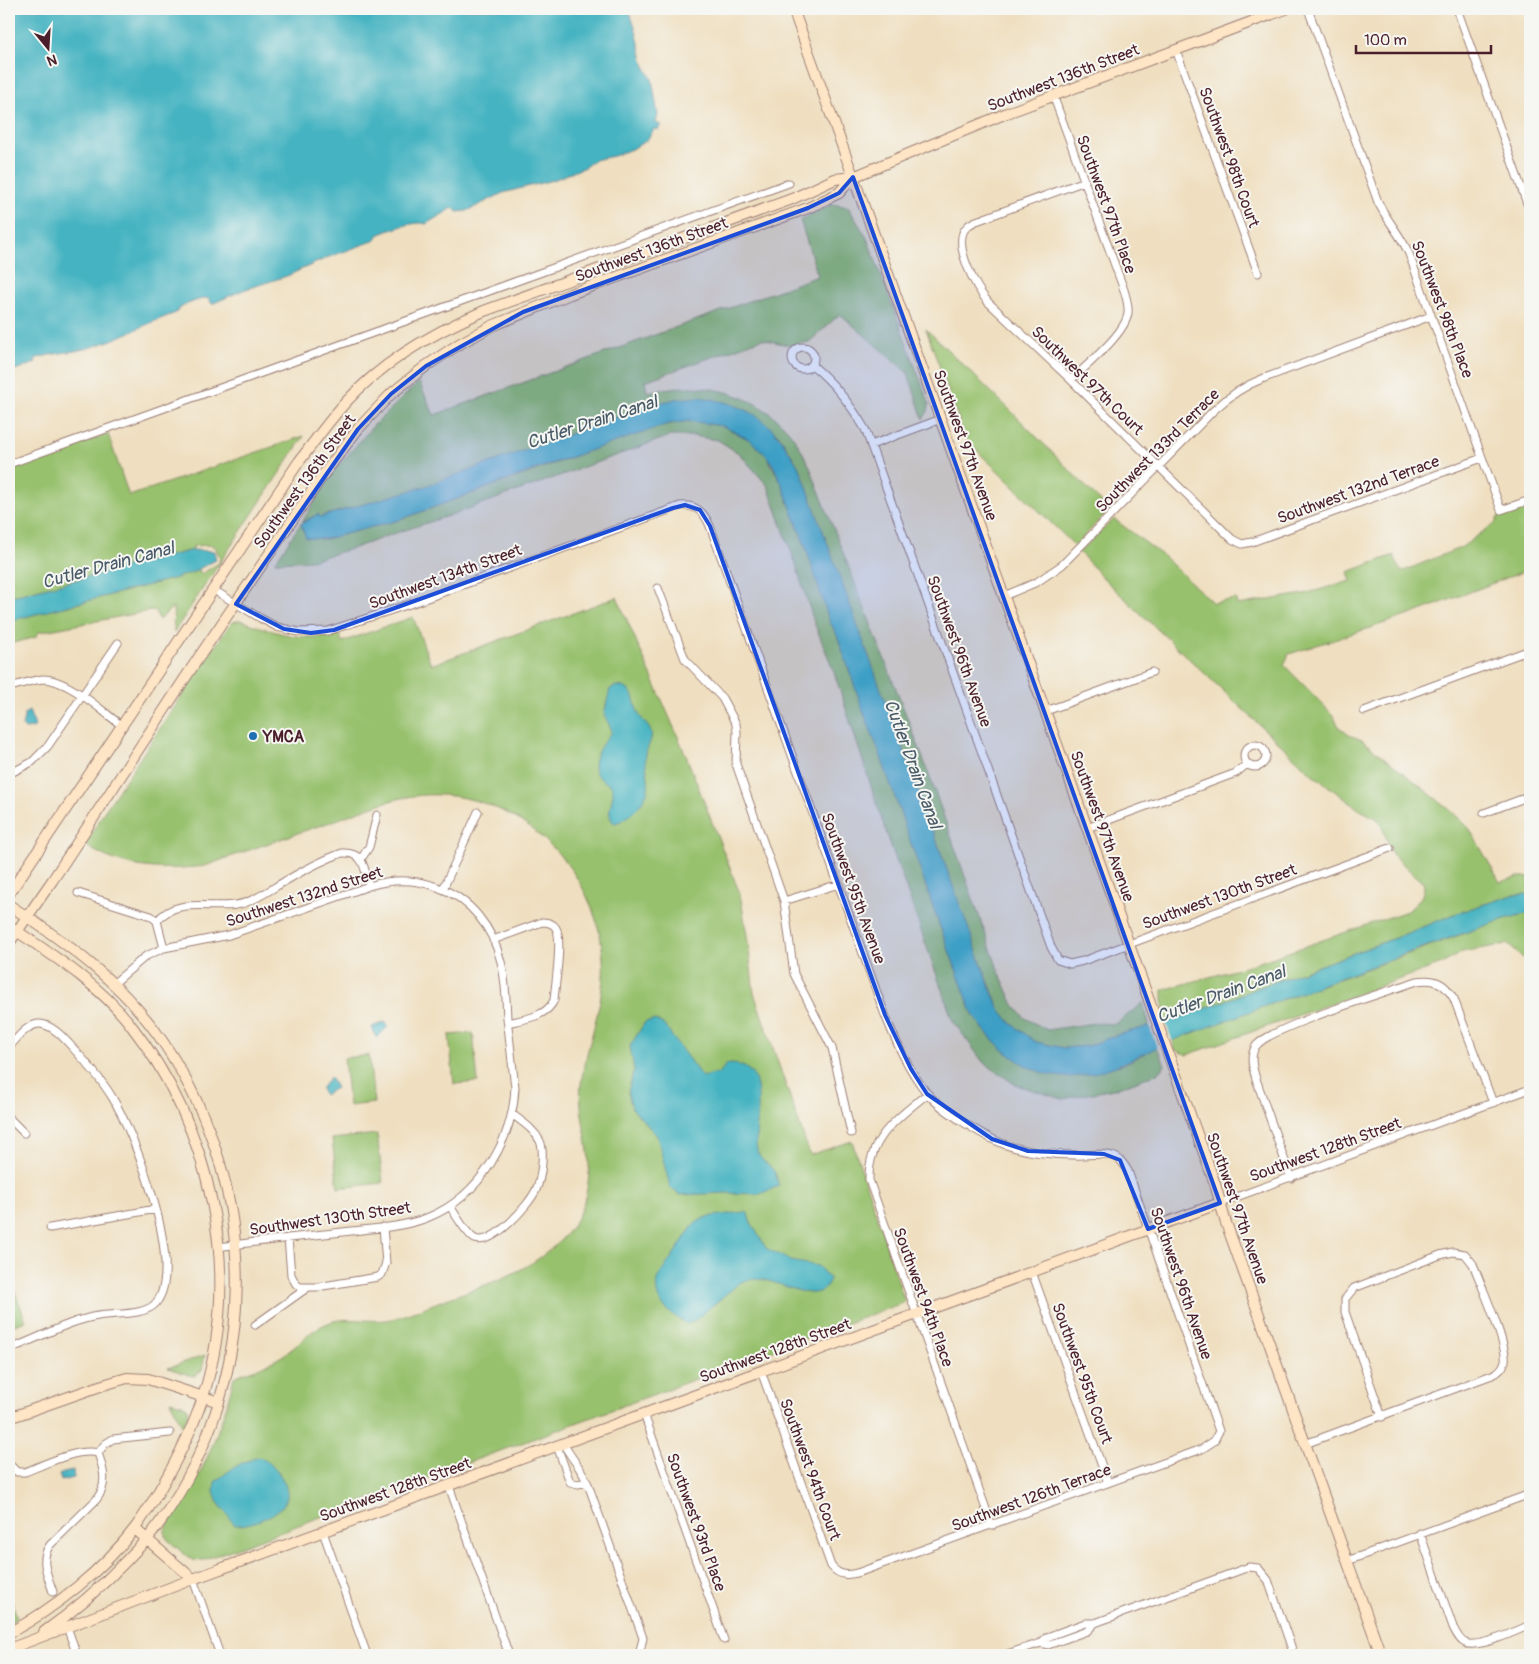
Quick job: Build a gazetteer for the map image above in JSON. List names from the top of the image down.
{
  "streets": {
    "street": [
      "Southwest 136th Street",
      "Southwest 98th Court",
      "Southwest 97th Place",
      "Southwest 98th Place",
      "Southwest 97th Court",
      "Southwest 97th Avenue",
      "Southwest 133rd Terrace",
      "Southwest 132nd Terrace",
      "Southwest 134th Street",
      "Southwest 96th Avenue",
      "Southwest 95th Avenue",
      "Southwest 132nd Street",
      "Southwest 130th Street",
      "Southwest 128th Street",
      "Southwest 94th Place",
      "Southwest 95th Court",
      "Southwest 94th Court",
      "Southwest 126th Terrace",
      "Southwest 93rd Place"
    ]
  },
  "crossings": [
    ["Southwest 136th Street", "Southwest 98th Court"],
    ["Southwest 136th Street", "Southwest 97th Place"],
    ["Southwest 136th Street", "Southwest 97th Avenue"],
    ["Southwest 136th Street", "Southwest 134th Street"],
    ["Southwest 136th Street", "Southwest 128th Street"],
    ["Southwest 97th Place", "Southwest 97th Court"],
    ["Southwest 98th Place", "Southwest 133rd Terrace"],
    ["Southwest 98th Place", "Southwest 132nd Terrace"],
    ["Southwest 97th Court", "Southwest 133rd Terrace"],
    ["Southwest 97th Court", "Southwest 132nd Terrace"],
    ["Southwest 97th Avenue", "Southwest 133rd Terrace"],
    ["Southwest 97th Avenue", "Southwest 130th Street"],
    ["Southwest 97th Avenue", "Southwest 128th Street"],
    ["Southwest 134th Street", "Southwest 95th Avenue"],
    ["Southwest 96th Avenue", "Southwest 95th Avenue"],
    ["Southwest 96th Avenue", "Southwest 130th Street"],
    ["Southwest 96th Avenue", "Southwest 128th Street"],
    ["Southwest 96th Avenue", "Southwest 126th Terrace"],
    ["Southwest 95th Avenue", "Southwest 94th Place"],
    ["Southwest 132nd Street", "Southwest 130th Street"],
    ["Southwest 132nd Street", "Southwest 128th Street"],
    ["Southwest 130th Street", "Southwest 128th Street"],
    ["Southwest 128th Street", "Southwest 94th Place"],
    ["Southwest 128th Street", "Southwest 95th Court"],
    ["Southwest 128th Street", "Southwest 94th Court"],
    ["Southwest 128th Street", "Southwest 93rd Place"],
    ["Southwest 94th Place", "Southwest 126th Terrace"],
    ["Southwest 95th Court", "Southwest 126th Terrace"],
    ["Southwest 94th Court", "Southwest 126th Terrace"]
  ],
  "water": ["Cutler Drain Canal"],
  "places": ["YMCA"],
  "scale_bar": "100 m",
  "north": "bottom"
}
